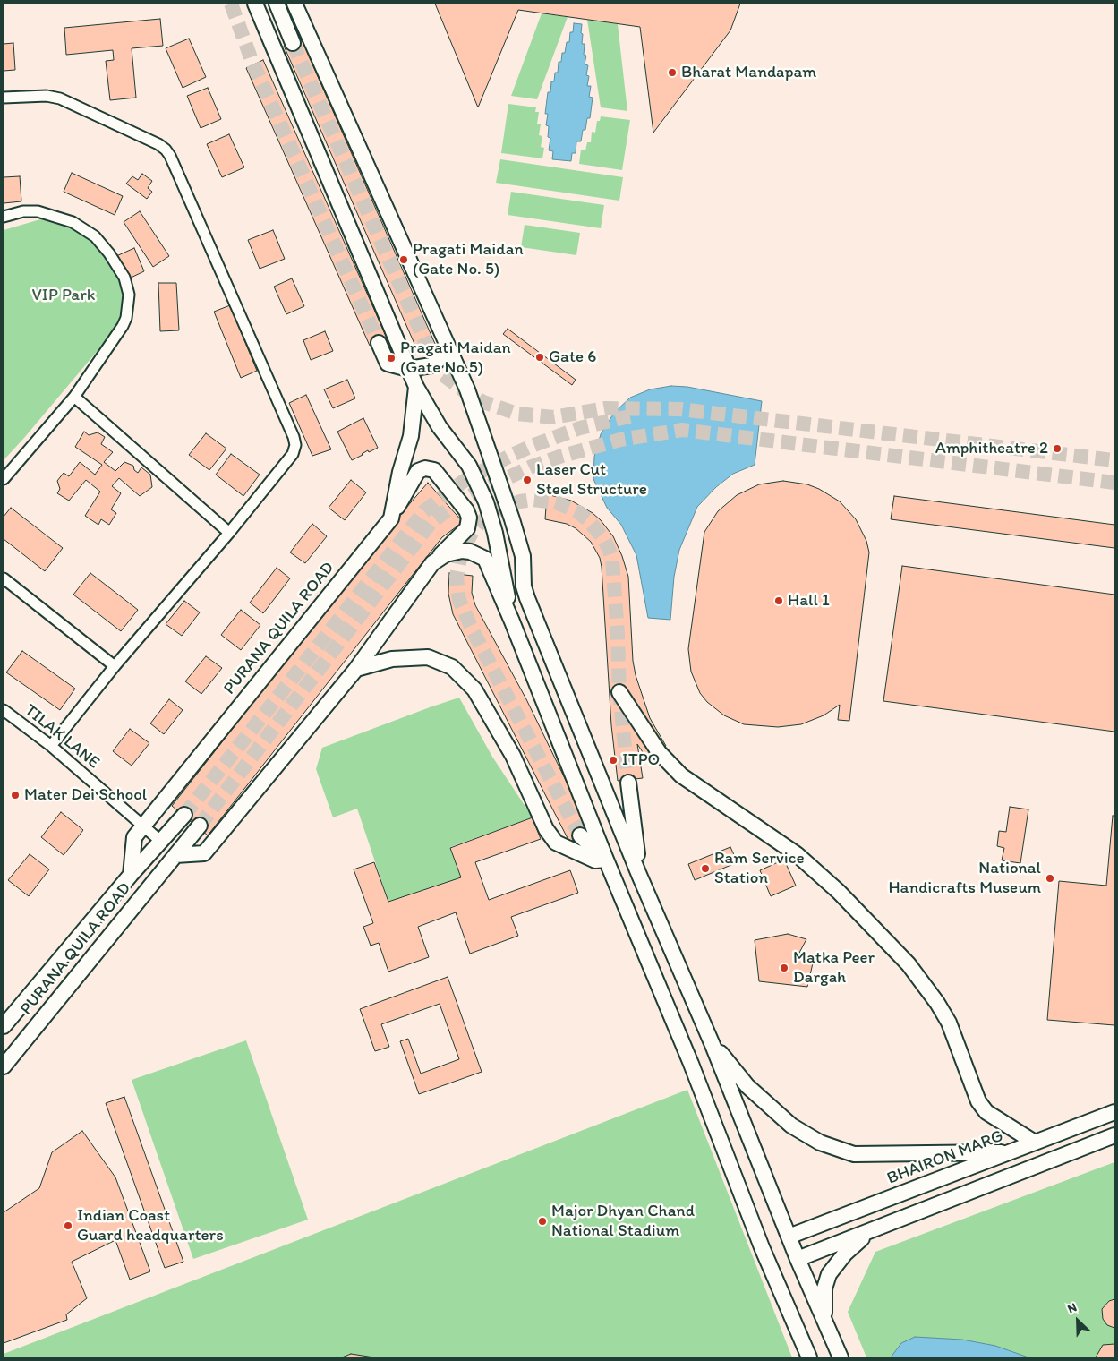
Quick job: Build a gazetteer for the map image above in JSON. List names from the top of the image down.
{
  "streets": {
    "main road": ["PURANA QUILA ROAD", "BHAIRON MARG"],
    "street": ["TILAK LANE"]
  },
  "crossings": [
    ["PURANA QUILA ROAD", "TILAK LANE"]
  ],
  "parks": ["VIP Park"],
  "places": [
    "Bharat Mandapam",
    "Pragati Maidan (Gate No. 5)",
    "Gate 6",
    "Pragati Maidan (Gate No.5)",
    "Amphitheatre 2",
    "Laser Cut Steel Structure",
    "Hall 1",
    "ITPO",
    "Mater Dei School",
    "Ram Service Station",
    "National Handicrafts Museum",
    "Matka Peer Dargah",
    "Major Dhyan Chand National Stadium",
    "Indian Coast Guard headquarters"
  ],
  "north": "top left"
}
